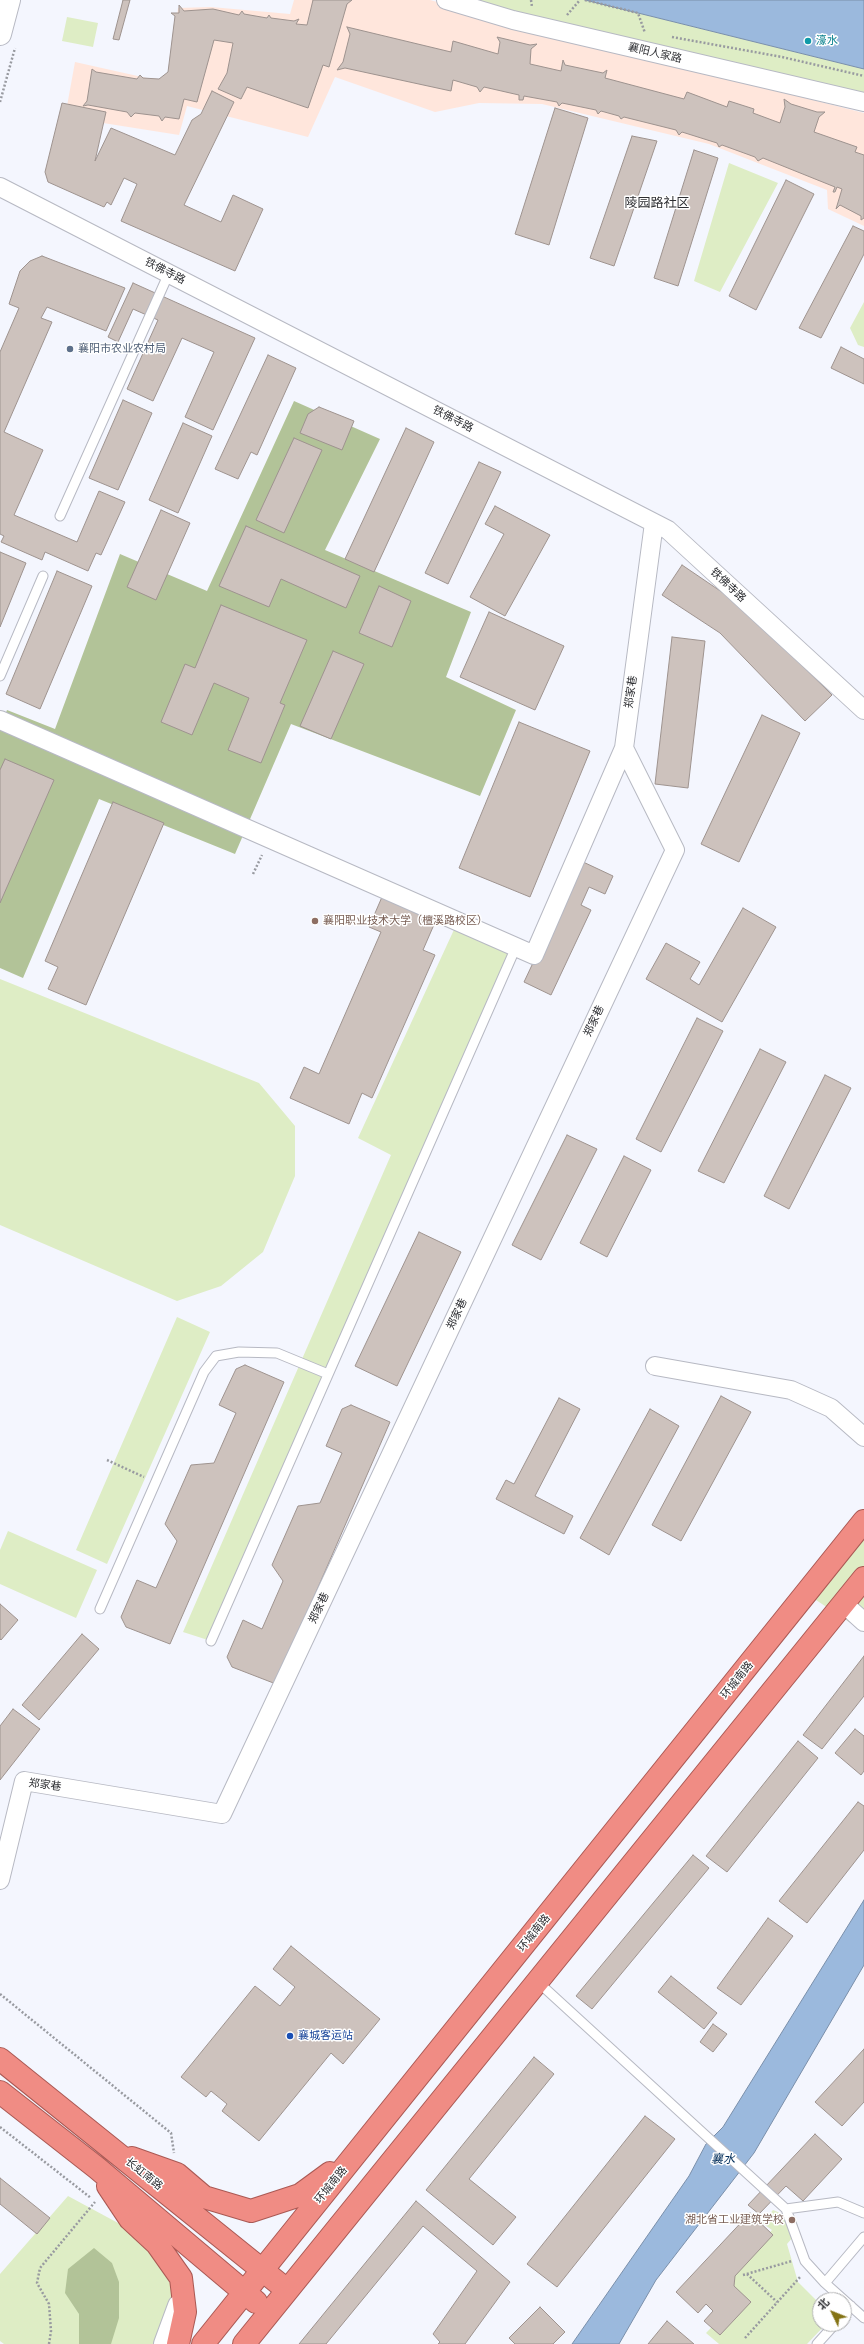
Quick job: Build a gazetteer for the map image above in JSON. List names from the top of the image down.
{
  "streets": {
    "highway": ["环城南路", "长虹南路"],
    "street": ["襄阳人家路", "铁佛寺路", "郑家巷"]
  },
  "crossings": [
    ["铁佛寺路", "郑家巷"],
    ["环城南路", "长虹南路"]
  ],
  "districts": ["陵园路社区"],
  "water": ["襄水"],
  "places": [
    "濠水",
    "襄阳市农业农村局",
    "襄阳职业技术大学（檀溪路校区）",
    "襄城客运站",
    "湖北省工业建筑学校"
  ],
  "north": "top left"
}
